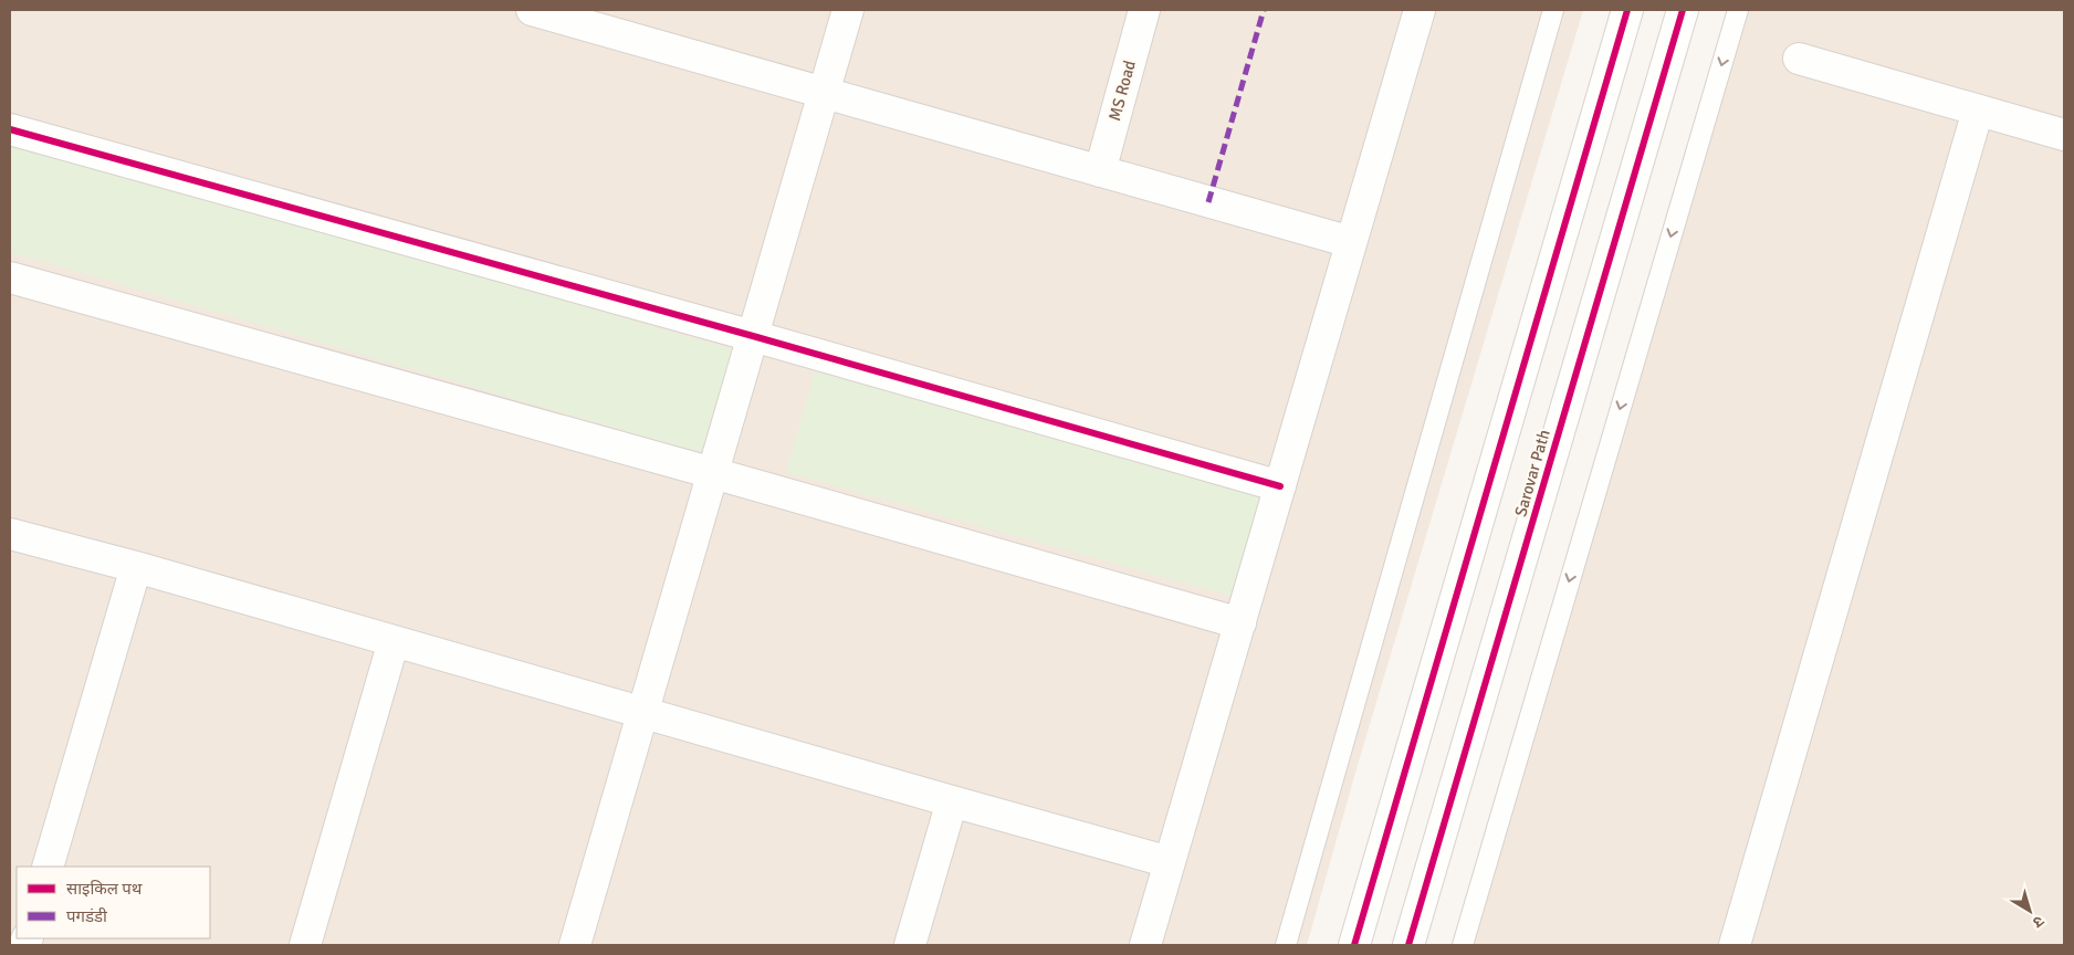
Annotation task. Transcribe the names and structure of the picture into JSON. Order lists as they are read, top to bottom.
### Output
{
  "streets": {
    "street": ["MS Road", "Sarovar Path"]
  },
  "legend": ["साइकिल पथ", "पगडंडी"],
  "north": "bottom right"
}
